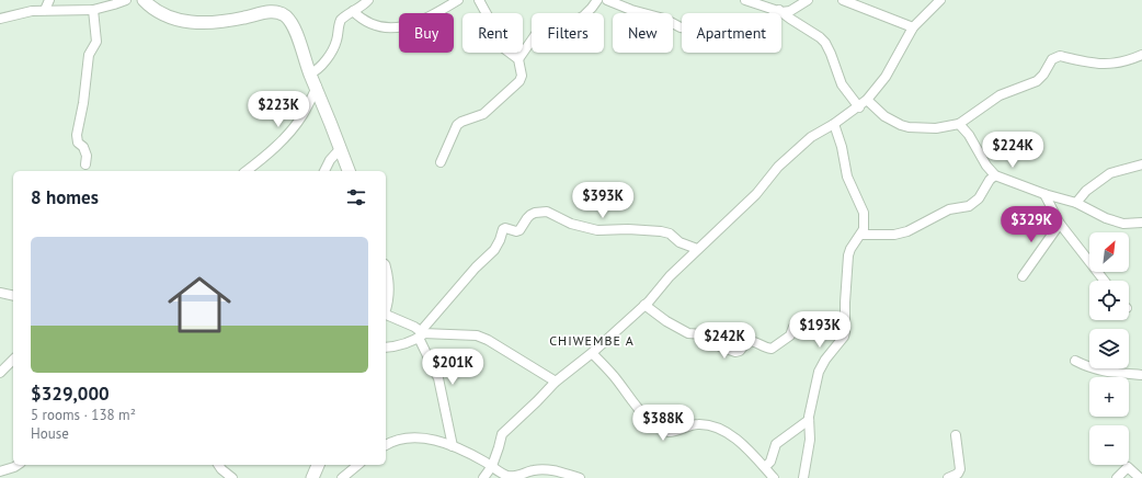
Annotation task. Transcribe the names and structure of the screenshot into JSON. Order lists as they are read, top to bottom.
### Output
{
  "districts": ["CHIWEMBE A"],
  "north": "top right",
  "page": {
    "chip": [
      "Buy",
      "Rent",
      "Filters",
      "New",
      "Apartment"
    ],
    "price": [
      "$223K",
      "$224K",
      "$393K",
      "$329K",
      "$193K",
      "$242K",
      "$201K",
      "$388K"
    ],
    "heading": "8 homes",
    "list": [
      {
        "name": "$329,000",
        "note": "5 rooms · 138 m² · House"
      }
    ],
    "map_buttons": ["+", "−"]
  }
}
